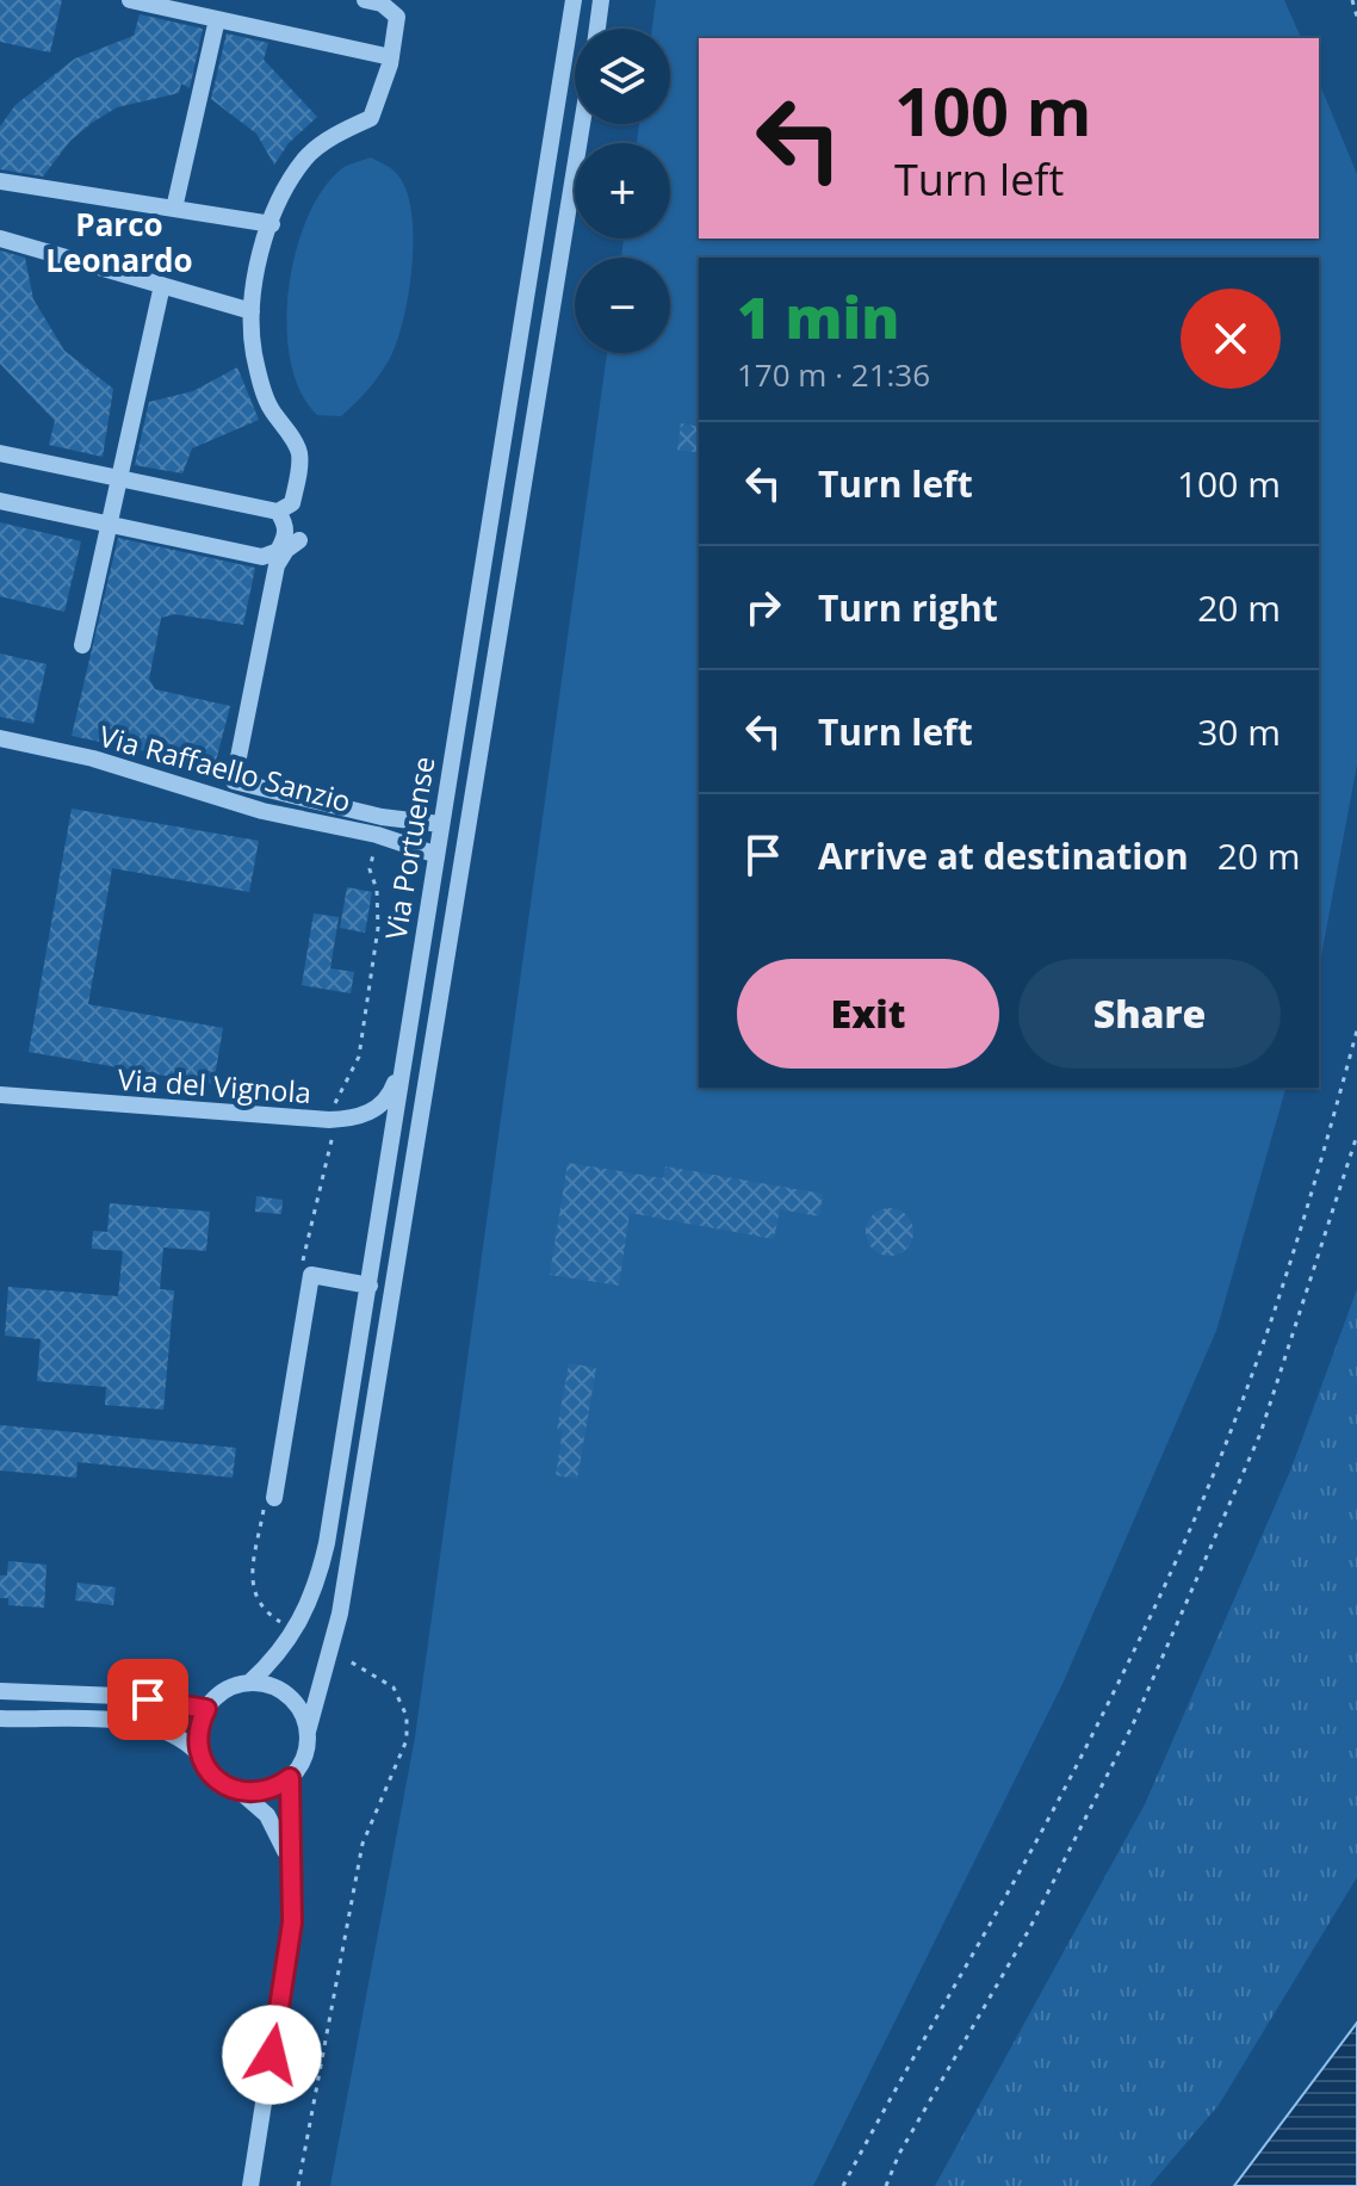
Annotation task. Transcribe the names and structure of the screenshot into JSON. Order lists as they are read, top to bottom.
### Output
{
  "streets": {
    "street": ["Via Raffaello Sanzio", "Via Portuense", "Via del Vignola"]
  },
  "crossings": [
    ["Via Raffaello Sanzio", "Via Portuense"],
    ["Via Portuense", "Via del Vignola"]
  ],
  "districts": ["Parco Leonardo"],
  "page": {
    "map_buttons": ["+", "−"],
    "turn": ["100 m", "Turn left"],
    "heading": ["1 min", "170 m · 21:36"],
    "list": [
      {
        "name": "Turn left",
        "value": "100 m"
      },
      {
        "name": "Turn right",
        "value": "20 m"
      },
      {
        "name": "Turn left",
        "value": "30 m"
      },
      {
        "name": "Arrive at destination",
        "value": "20 m"
      }
    ],
    "buttons": ["Exit", "Share"]
  }
}
